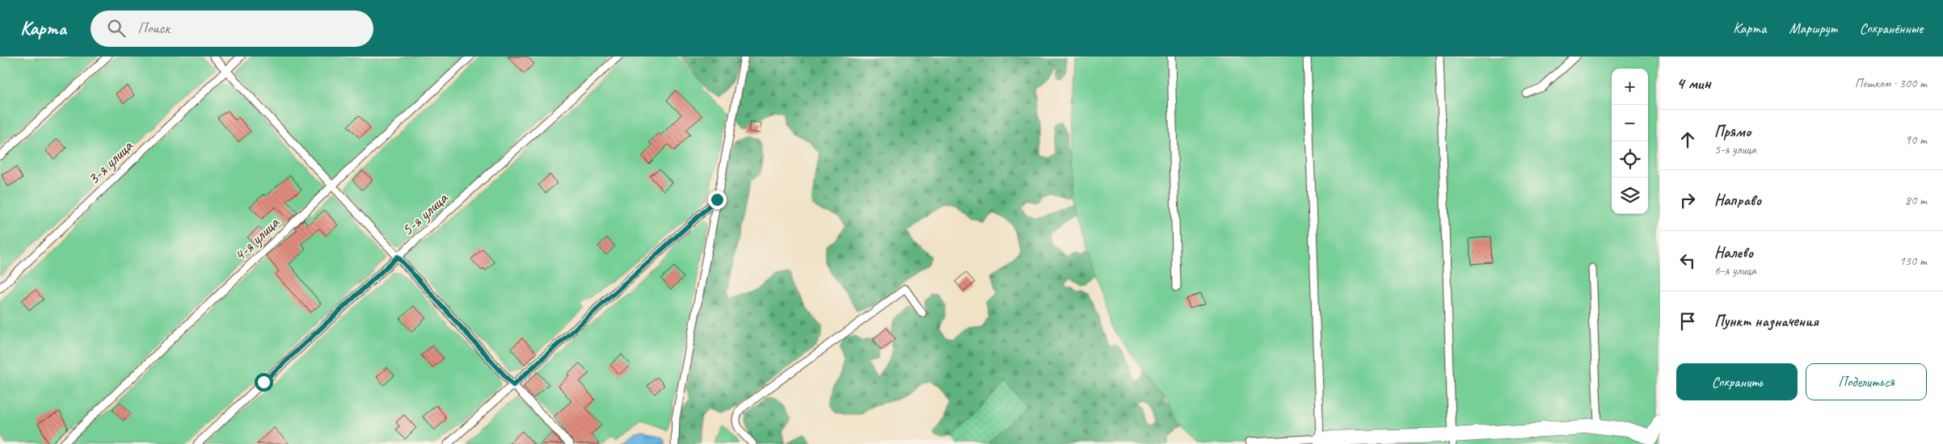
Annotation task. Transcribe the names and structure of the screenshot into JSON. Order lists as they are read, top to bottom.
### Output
{
  "streets": {
    "lane": ["3-я улица", "5-я улица", "4-я улица"]
  },
  "page": {
    "header": "Карта",
    "search": "Поиск",
    "nav": ["Карта", "Маршрут", "Сохранённые"],
    "heading": ["4 мин", "Пешком · 300 m"],
    "map_buttons": ["+", "−"],
    "list": [
      ["Прямо", "5-я улица", "90 m"],
      ["Направо", "80 m"],
      ["Налево", "6-я улица", "130 m"],
      "Пункт назначения"
    ],
    "buttons": ["Сохранить", "Поделиться"]
  }
}
